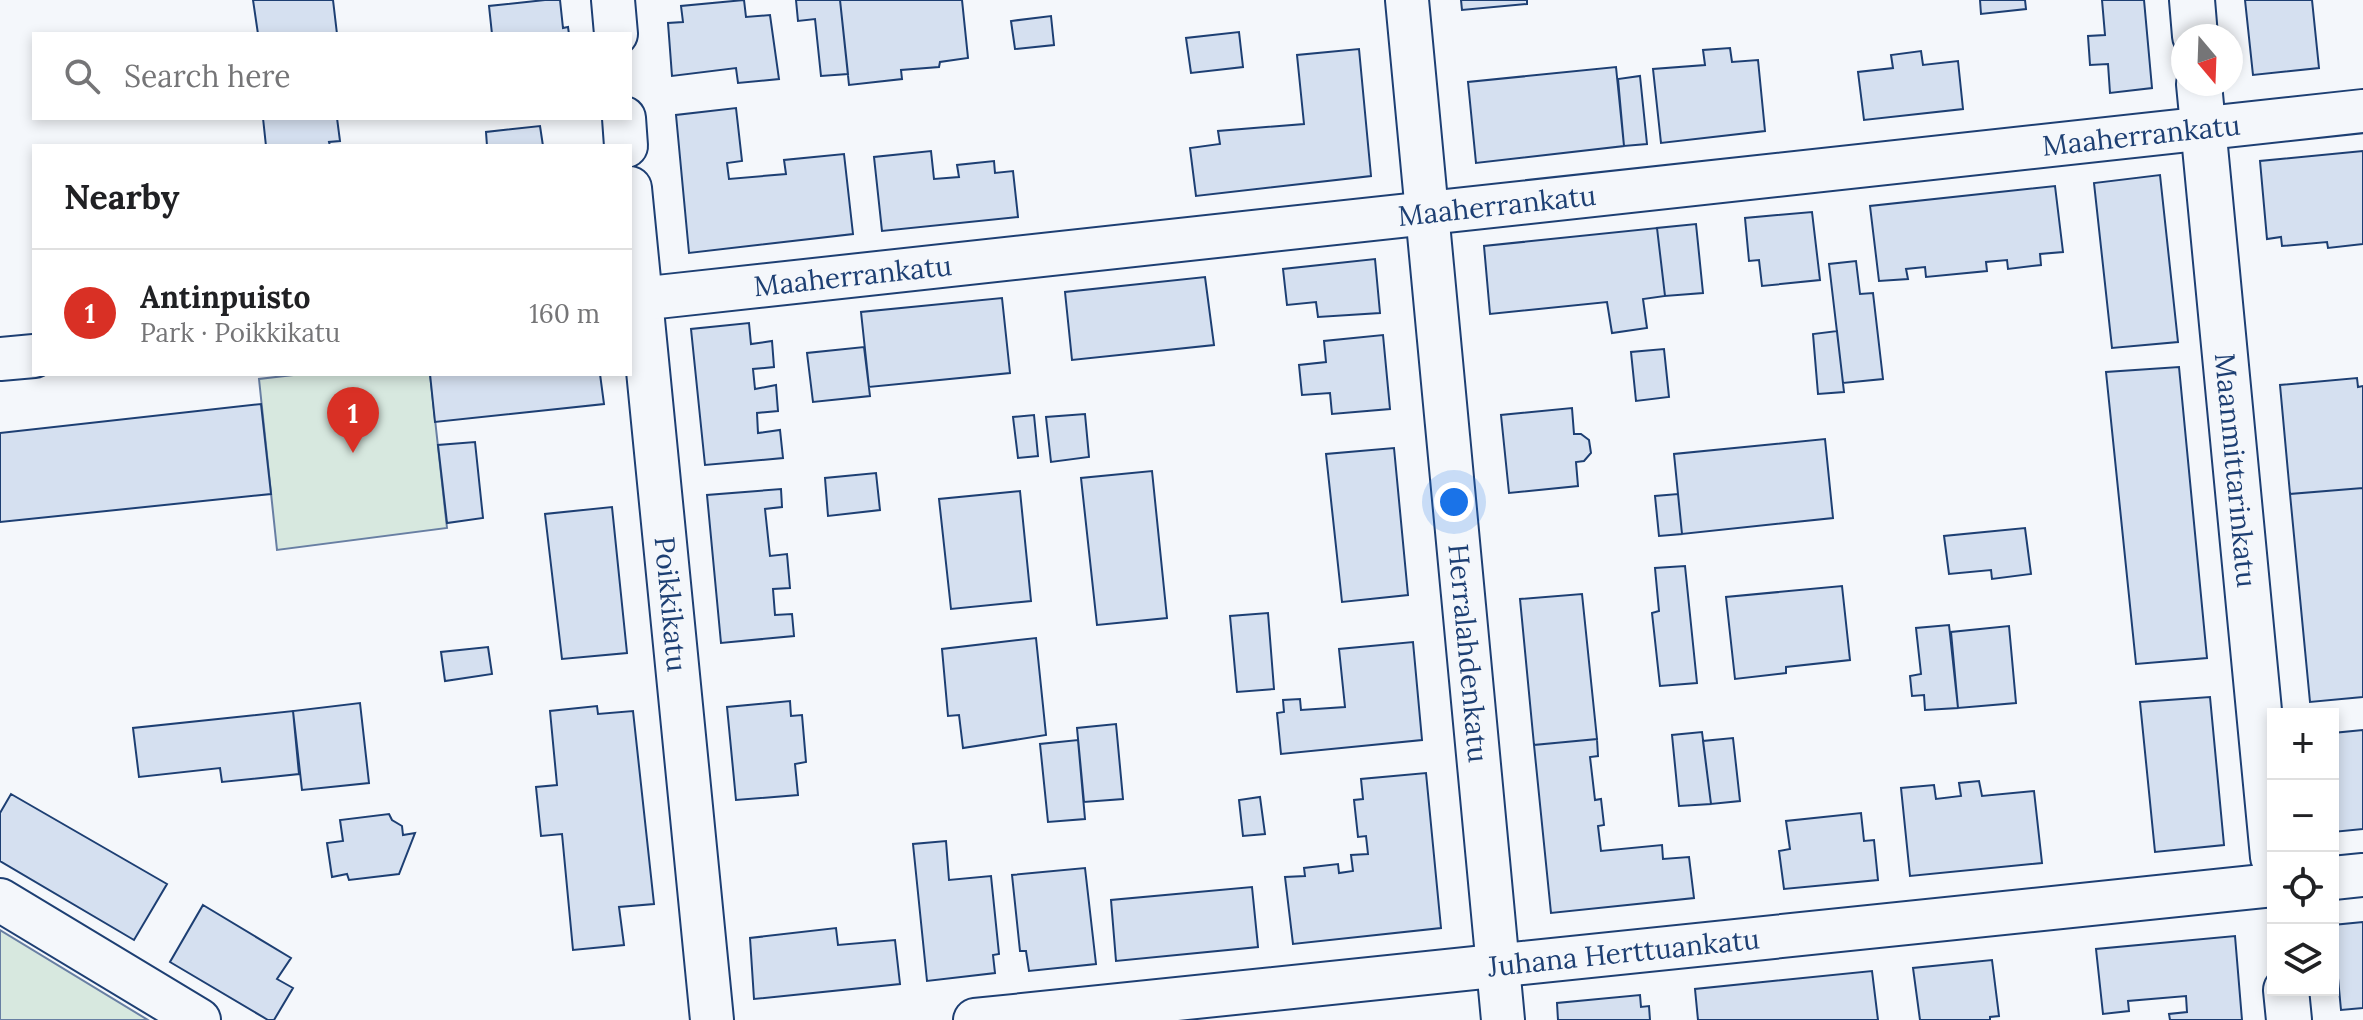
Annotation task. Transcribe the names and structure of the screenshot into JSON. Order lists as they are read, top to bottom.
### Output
{
  "streets": {
    "street": [
      "Maaherrankatu",
      "Maanmittarinkatu",
      "Poikkikatu",
      "Herralahdenkatu",
      "Juhana Herttuankatu"
    ]
  },
  "crossings": [
    ["Maaherrankatu", "Maanmittarinkatu"],
    ["Maaherrankatu", "Poikkikatu"],
    ["Maaherrankatu", "Herralahdenkatu"],
    ["Herralahdenkatu", "Juhana Herttuankatu"]
  ],
  "north": "bottom",
  "page": {
    "search": "Search here",
    "heading": "Nearby",
    "list": [
      {
        "mark": "1",
        "name": "Antinpuisto",
        "note": "Park · Poikkikatu",
        "value": "160 m"
      }
    ],
    "pins": "1",
    "map_buttons": ["+", "−"]
  }
}
